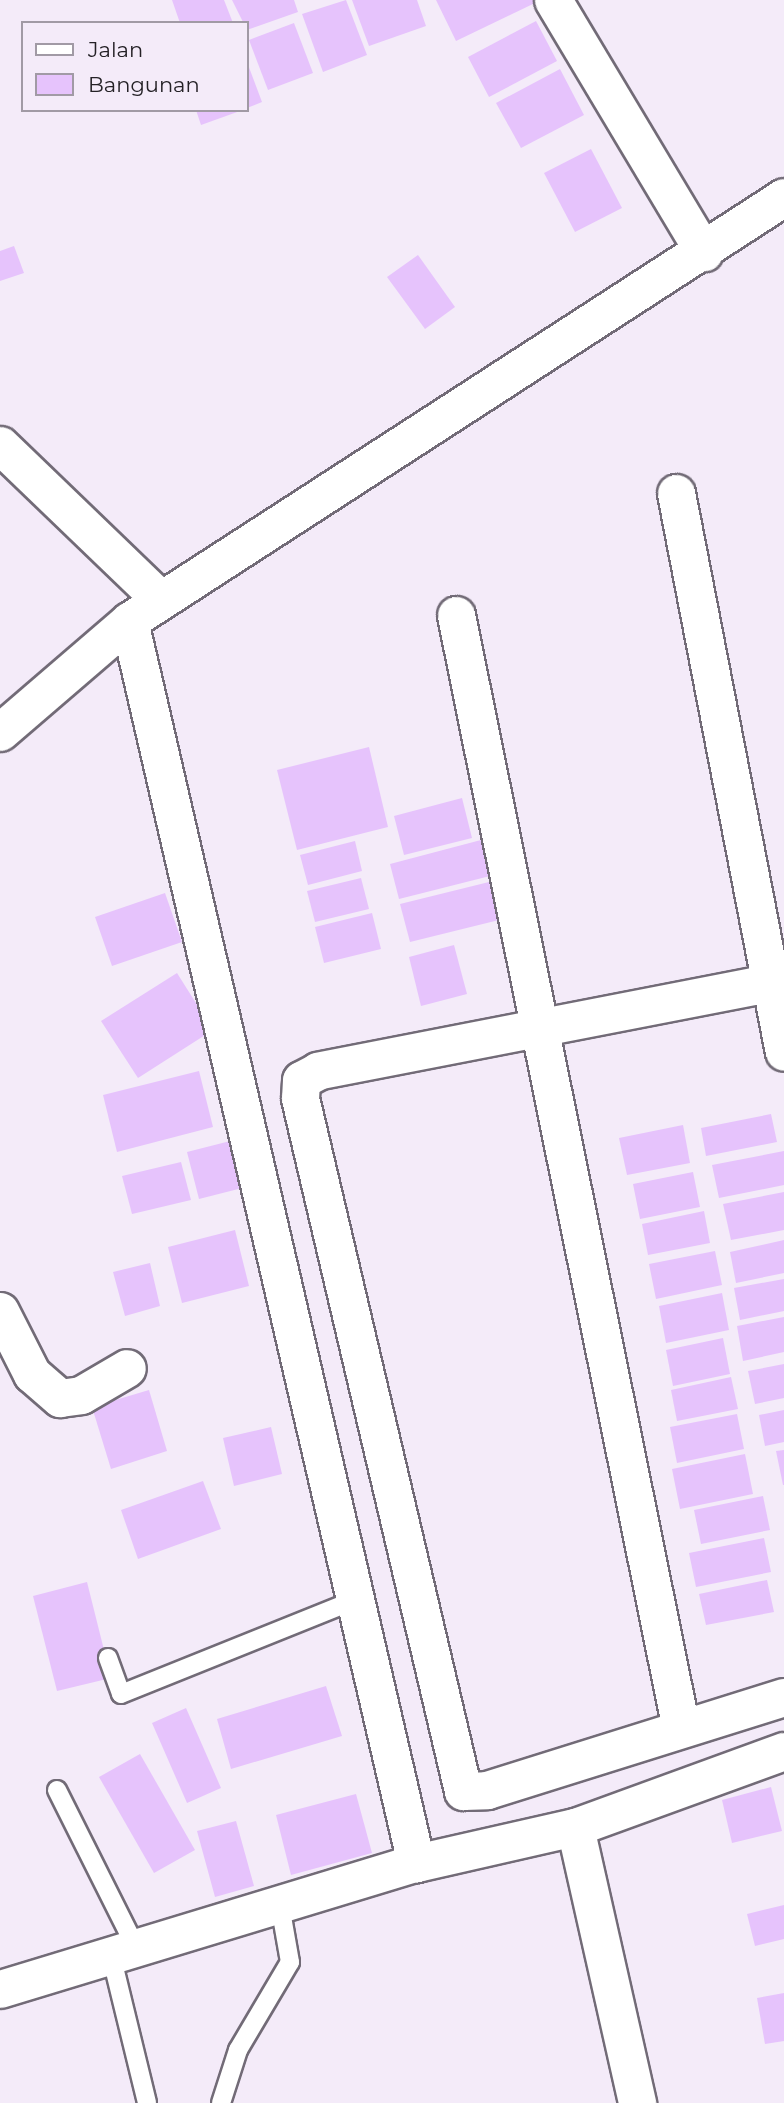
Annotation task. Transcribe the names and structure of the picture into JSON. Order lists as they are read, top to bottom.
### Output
{
  "legend": ["Jalan", "Bangunan"]
}
